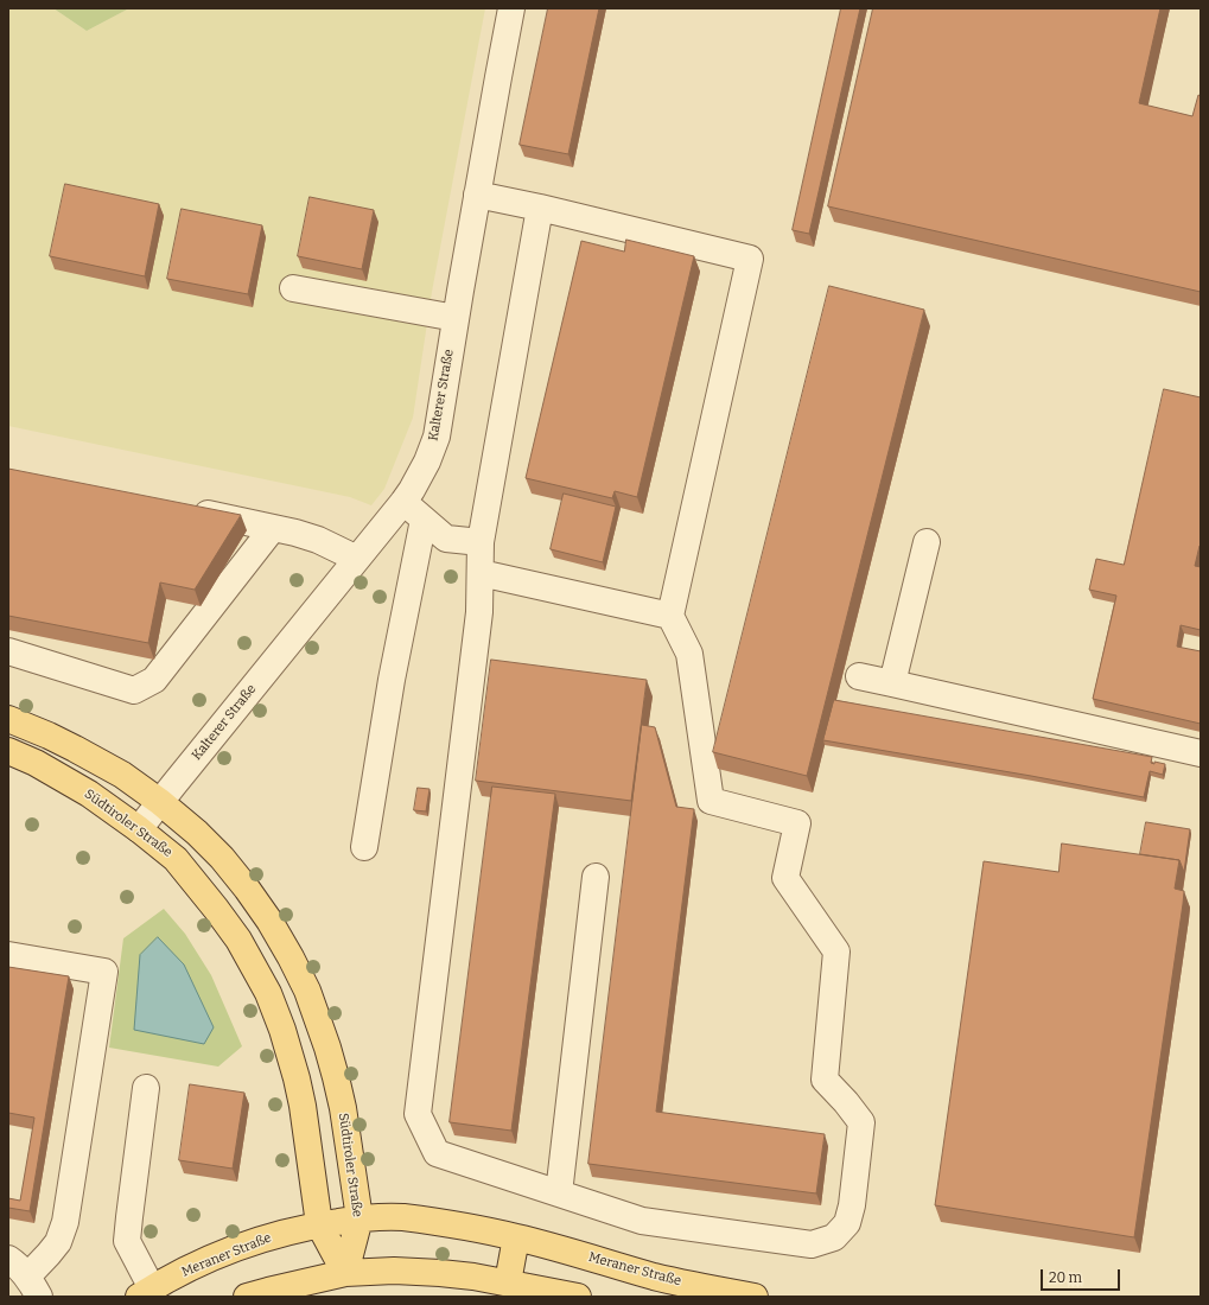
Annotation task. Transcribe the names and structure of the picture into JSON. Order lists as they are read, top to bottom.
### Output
{
  "streets": {
    "main road": ["Südtiroler Straße", "Meraner Straße"],
    "street": ["Kalterer Straße"]
  },
  "crossings": [
    ["Kalterer Straße", "Südtiroler Straße"],
    ["Südtiroler Straße", "Meraner Straße"]
  ],
  "scale_bar": "20 m"
}
